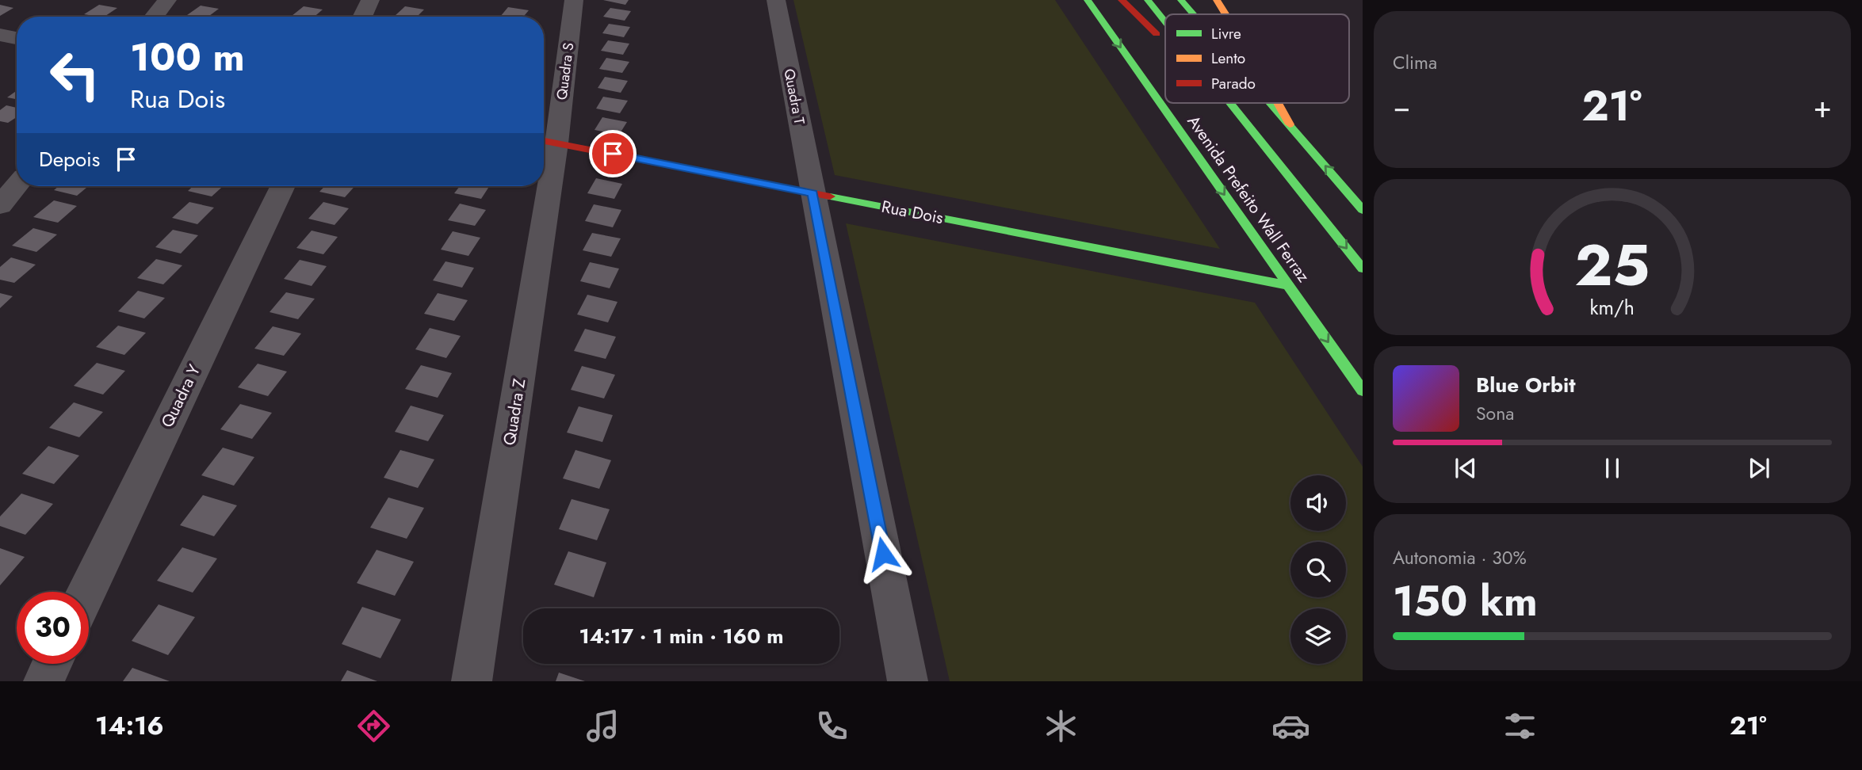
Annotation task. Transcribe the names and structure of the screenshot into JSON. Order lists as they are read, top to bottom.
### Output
{
  "streets": {
    "main road": ["Avenida Prefeito Wall Ferraz", "Rua Dois"],
    "street": [
      "Quadra S",
      "Quadra T",
      "Quadra Y",
      "Quadra Z"
    ]
  },
  "crossings": [
    ["Quadra S", "Rua Dois"],
    ["Quadra S", "Quadra Z"],
    ["Quadra T", "Rua Dois"],
    ["Avenida Prefeito Wall Ferraz", "Rua Dois"],
    ["Rua Dois", "Quadra Z"]
  ],
  "legend": ["Livre", "Lento", "Parado"],
  "page": {
    "tile": [
      "Clima",
      ["Autonomia · 30%", "150 km"]
    ],
    "turn": ["100 m", "Rua Dois"],
    "heat": ["−", "21°", "+"],
    "then": "Depois",
    "song": ["Blue Orbit", "Sona"],
    "limit": "30",
    "trip": "14:17 · 1 min · 160 m",
    "tabs": ["14:16", "21°"],
    "gauge": ["25", "km/h"]
  }
}
